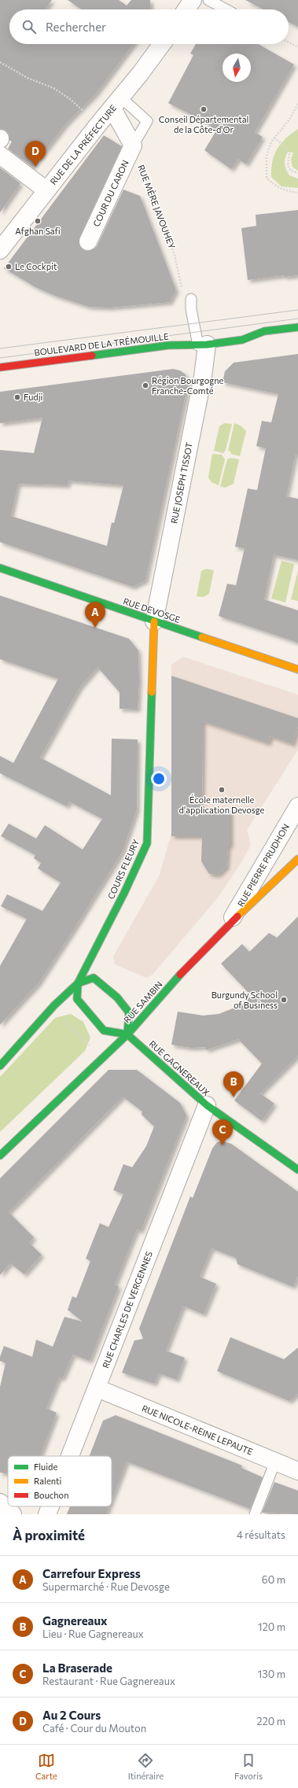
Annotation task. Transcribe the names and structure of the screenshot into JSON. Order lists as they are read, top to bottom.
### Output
{
  "streets": {
    "main road": [
      "BOULEVARD DE LA TRÉMOUILLE",
      "RUE DEVOSGE",
      "COURS FLEURY",
      "RUE SAMBIN",
      "RUE GAGNEREAUX"
    ],
    "street": [
      "RUE DE LA PRÉFECTURE",
      "COUR DU CARON",
      "RUE JOSEPH TISSOT",
      "RUE PIERRE PRUDHON",
      "RUE CHARLES DE VERGENNES",
      "RUE NICOLE-REINE LEPAUTE"
    ],
    "path": ["RUE MÈRE JAVOUHEY"]
  },
  "crossings": [
    ["COUR DU CARON", "RUE MÈRE JAVOUHEY"],
    ["BOULEVARD DE LA TRÉMOUILLE", "RUE JOSEPH TISSOT"],
    ["RUE JOSEPH TISSOT", "RUE DEVOSGE"],
    ["RUE JOSEPH TISSOT", "COURS FLEURY"],
    ["RUE DEVOSGE", "COURS FLEURY"],
    ["RUE PIERRE PRUDHON", "RUE SAMBIN"],
    ["RUE SAMBIN", "RUE GAGNEREAUX"],
    ["RUE GAGNEREAUX", "RUE CHARLES DE VERGENNES"],
    ["RUE CHARLES DE VERGENNES", "RUE NICOLE-REINE LEPAUTE"]
  ],
  "places": [
    "Conseil Départemental de la Côte-d'Or",
    "Afghan Safi",
    "Le Cockpit",
    "Région Bourgogne Franche-Comté",
    "Fudji",
    "École maternelle d'application Devosge",
    "Burgundy School of Business"
  ],
  "legend": ["Fluide", "Ralenti", "Bouchon"],
  "north": "bottom",
  "page": {
    "search": "Rechercher",
    "pins": [
      "D",
      "A",
      "B",
      "C"
    ],
    "heading": ["À proximité", "4 résultats"],
    "list": [
      {
        "mark": "A",
        "name": "Carrefour Express",
        "note": "Supermarché · Rue Devosge",
        "value": "60 m"
      },
      {
        "mark": "B",
        "name": "Gagnereaux",
        "note": "Lieu · Rue Gagnereaux",
        "value": "120 m"
      },
      {
        "mark": "C",
        "name": "La Braserade",
        "note": "Restaurant · Rue Gagnereaux",
        "value": "130 m"
      },
      {
        "mark": "D",
        "name": "Au 2 Cours",
        "note": "Café · Cour du Mouton",
        "value": "220 m"
      }
    ],
    "nav": ["Carte", "Itinéraire", "Favoris"]
  }
}
